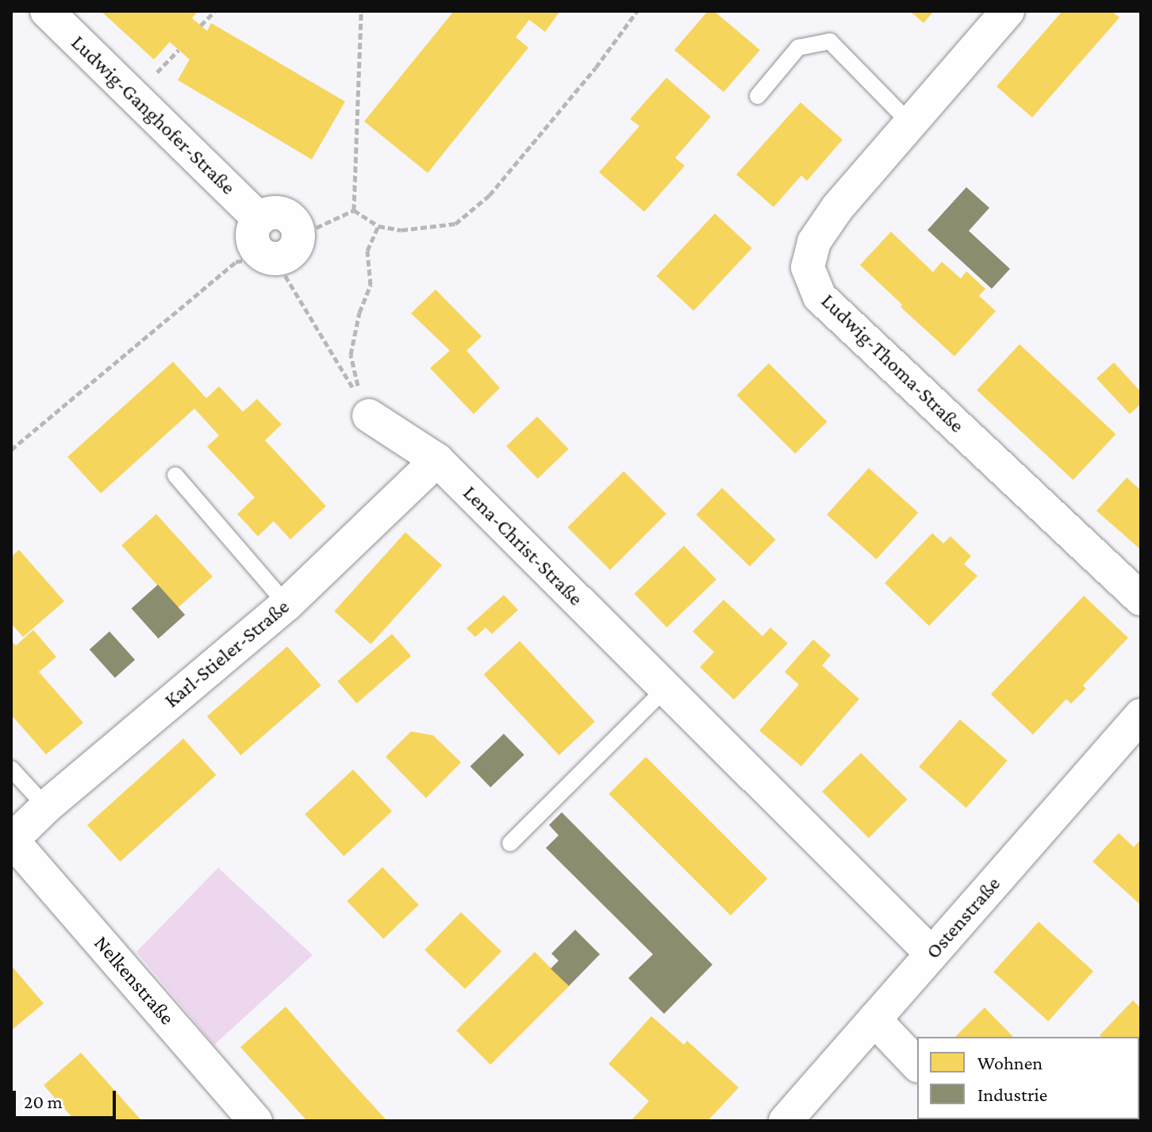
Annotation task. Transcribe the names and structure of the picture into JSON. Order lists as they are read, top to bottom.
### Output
{
  "streets": {
    "street": [
      "Ludwig-Ganghofer-Straße",
      "Ludwig-Thoma-Straße",
      "Lena-Christ-Straße",
      "Karl-Stieler-Straße",
      "Ostenstraße",
      "Nelkenstraße"
    ]
  },
  "crossings": [
    ["Lena-Christ-Straße", "Karl-Stieler-Straße"],
    ["Lena-Christ-Straße", "Ostenstraße"],
    ["Karl-Stieler-Straße", "Nelkenstraße"]
  ],
  "legend": ["Wohnen", "Industrie"],
  "scale_bar": "20 m"
}
